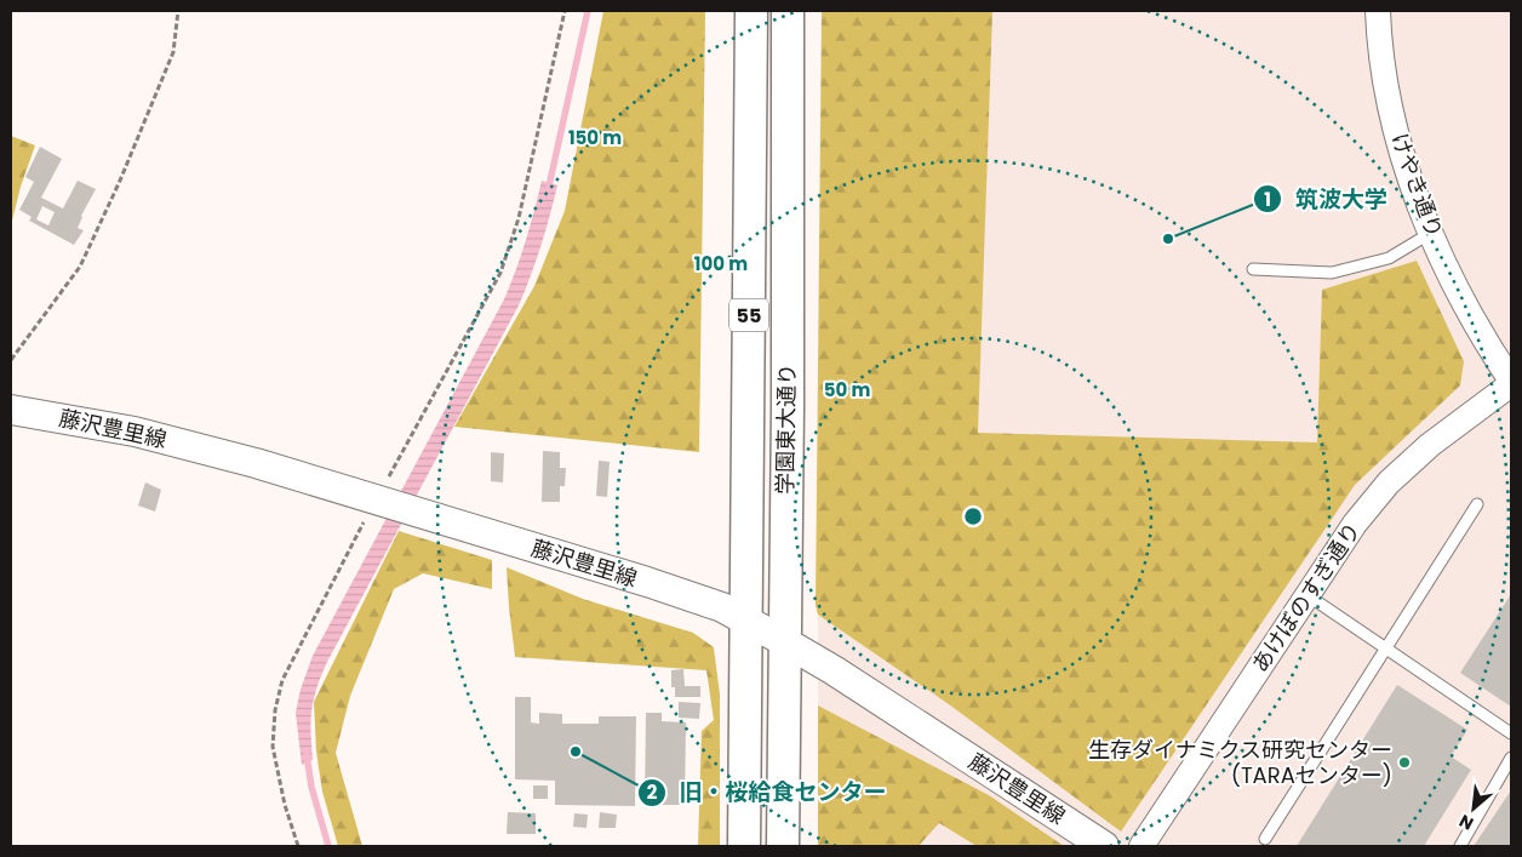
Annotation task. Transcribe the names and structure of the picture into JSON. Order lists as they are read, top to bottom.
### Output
{
  "streets": {
    "main road": ["55", "藤沢豊里線", "学園東大通り"],
    "street": ["けやき通り", "あけぼのすぎ通り"]
  },
  "crossings": [
    ["けやき通り", "あけぼのすぎ通り"],
    ["藤沢豊里線", "学園東大通り"]
  ],
  "places": ["筑波大学", "旧・桜給食センター", "生存ダイナミクス研究センター (TARAセンター)"],
  "north": "bottom left",
  "rings": ["150 m", "100 m", "50 m"]
}
